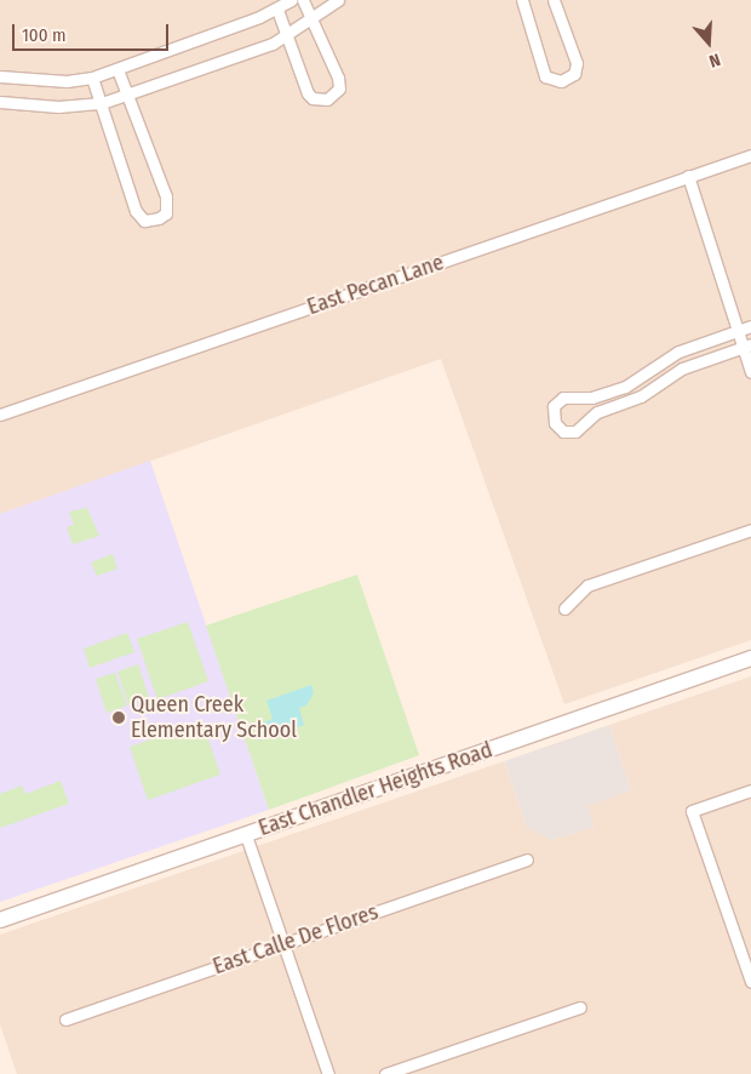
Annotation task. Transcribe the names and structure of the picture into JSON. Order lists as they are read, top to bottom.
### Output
{
  "streets": {
    "main road": ["East Chandler Heights Road"],
    "street": ["East Pecan Lane", "East Calle De Flores"]
  },
  "places": ["Queen Creek Elementary School"],
  "scale_bar": "100 m",
  "north": "bottom"
}
